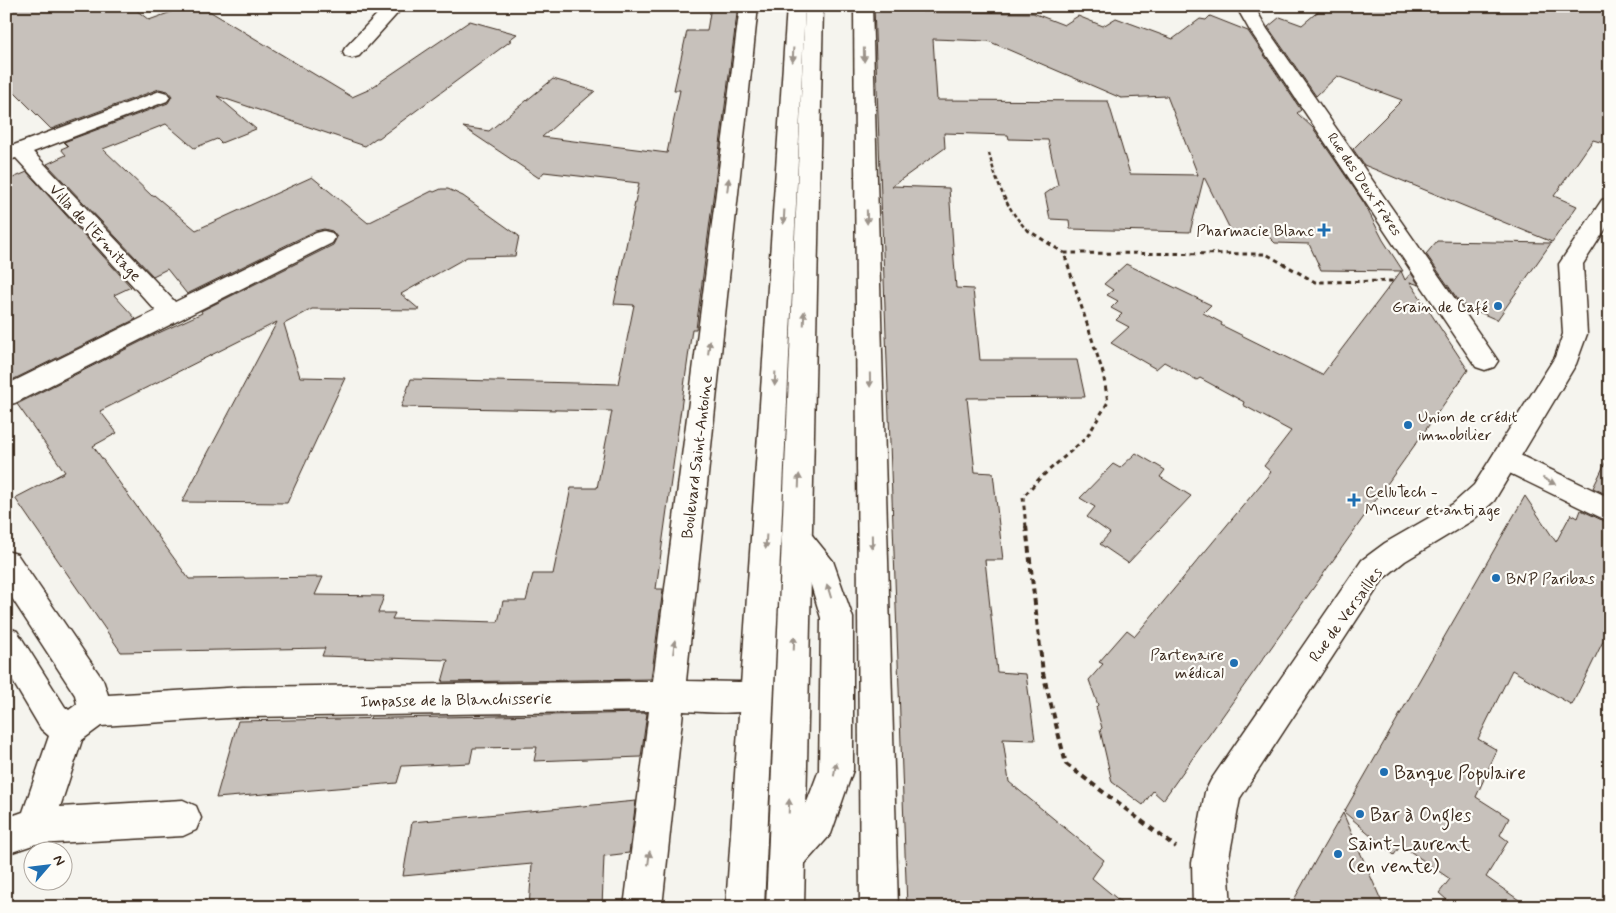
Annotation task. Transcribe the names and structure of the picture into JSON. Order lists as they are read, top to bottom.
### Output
{
  "streets": {
    "street": [
      "Rue des Deux Frères",
      "Villa de l'Ermitage",
      "Boulevard Saint-Antoine",
      "Rue de Versailles",
      "Impasse de la Blanchisserie"
    ]
  },
  "crossings": [
    ["Boulevard Saint-Antoine", "Impasse de la Blanchisserie"]
  ],
  "places": {
    "health": ["Pharmacie Blanc", "CelluTech - Minceur et anti age"],
    "other": [
      "Grain de Café",
      "Union de crédit immobilier",
      "BNP Paribas",
      "Partenaire médical",
      "Banque Populaire",
      "Bar à Ongles",
      "Saint-Laurent (en vente)"
    ]
  },
  "north": "top right"
}
